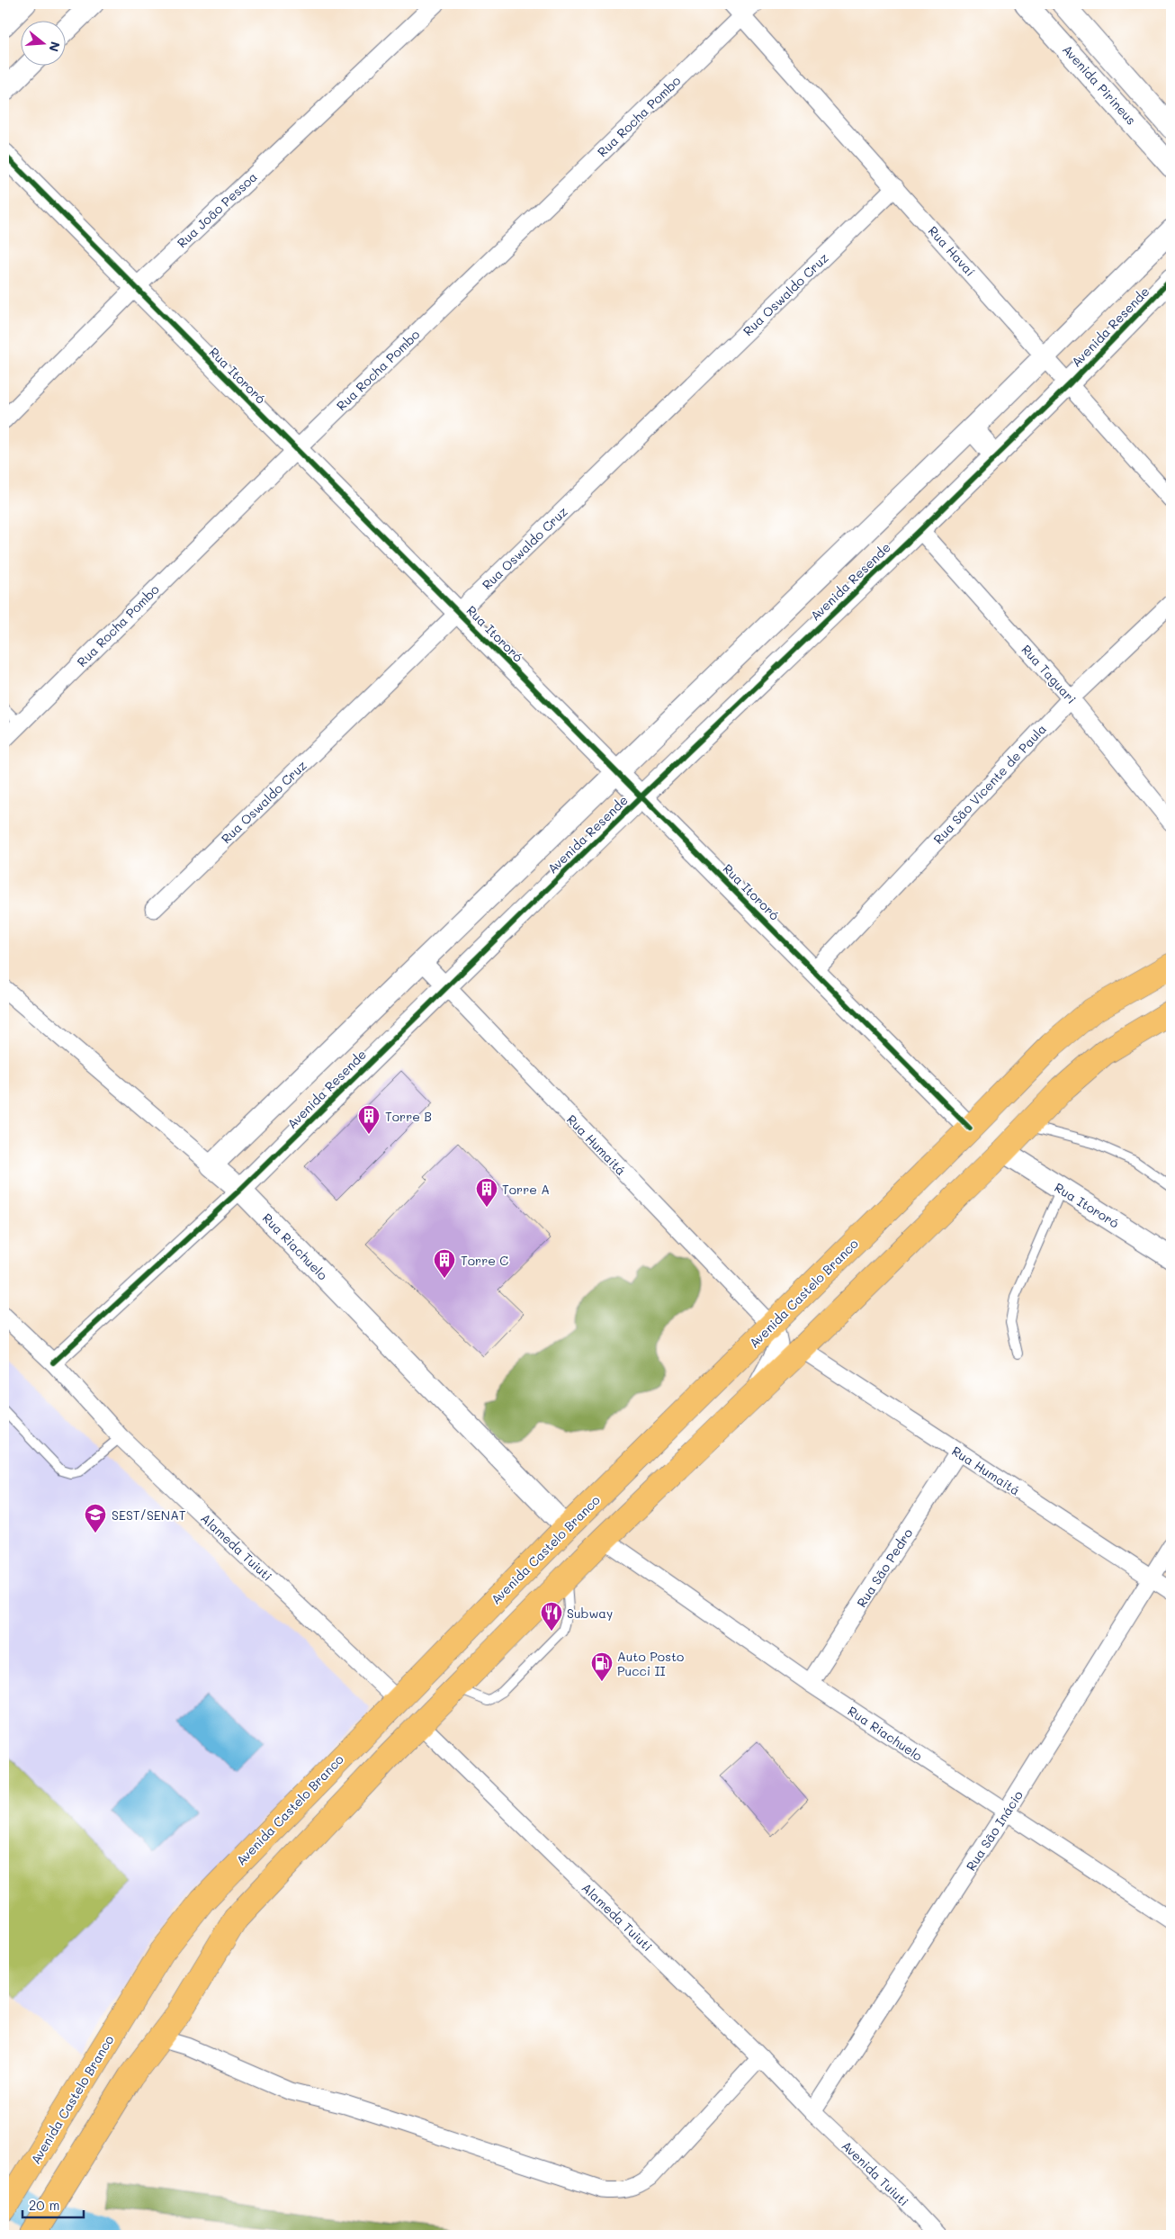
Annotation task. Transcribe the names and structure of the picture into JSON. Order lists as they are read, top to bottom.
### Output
{
  "streets": {
    "main road": ["Avenida Castelo Branco"],
    "street": [
      "Avenida Pirineus",
      "Rua Rocha Pombo",
      "Rua João Pessoa",
      "Rua Havaí",
      "Rua Oswaldo Cruz",
      "Avenida Resende",
      "Rua Itororó",
      "Rua Taguari",
      "Rua São Vicente de Paula",
      "Rua Humaitá",
      "Rua Riachuelo",
      "Alameda Tuiuti",
      "Rua São Pedro",
      "Rua São Inácio",
      "Avenida Tuiuti"
    ]
  },
  "crossings": [
    ["Rua Rocha Pombo", "Rua Havaí"],
    ["Rua Rocha Pombo", "Rua Itororó"],
    ["Rua João Pessoa", "Rua Itororó"],
    ["Rua Havaí", "Rua Oswaldo Cruz"],
    ["Rua Havaí", "Avenida Resende"],
    ["Rua Oswaldo Cruz", "Rua Itororó"],
    ["Avenida Resende", "Rua Itororó"],
    ["Avenida Resende", "Rua Taguari"],
    ["Avenida Resende", "Rua Humaitá"],
    ["Avenida Resende", "Rua Riachuelo"],
    ["Avenida Resende", "Alameda Tuiuti"],
    ["Rua Itororó", "Rua São Vicente de Paula"],
    ["Rua Itororó", "Avenida Castelo Branco"],
    ["Rua Taguari", "Rua São Vicente de Paula"],
    ["Rua Humaitá", "Avenida Castelo Branco"],
    ["Rua Humaitá", "Rua São Pedro"],
    ["Rua Humaitá", "Rua São Inácio"],
    ["Rua Riachuelo", "Avenida Castelo Branco"],
    ["Rua Riachuelo", "Rua São Pedro"],
    ["Rua Riachuelo", "Rua São Inácio"],
    ["Avenida Castelo Branco", "Alameda Tuiuti"],
    ["Alameda Tuiuti", "Rua São Inácio"],
    ["Alameda Tuiuti", "Avenida Tuiuti"],
    ["Rua São Inácio", "Avenida Tuiuti"]
  ],
  "places": {
    "building": ["Torre B", "Torre A", "Torre C"],
    "school or university": ["SEST/SENAT"],
    "restaurant": ["Subway"],
    "fuel station": ["Auto Posto Pucci II"]
  },
  "scale_bar": "20 m",
  "north": "right"
}
